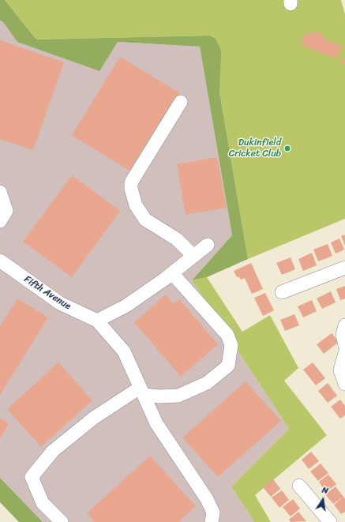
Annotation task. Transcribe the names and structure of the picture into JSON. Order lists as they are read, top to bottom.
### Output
{
  "streets": {
    "street": ["Fifth Avenue"]
  },
  "places": ["Dukinfield Cricket Club"],
  "north": "top"
}
